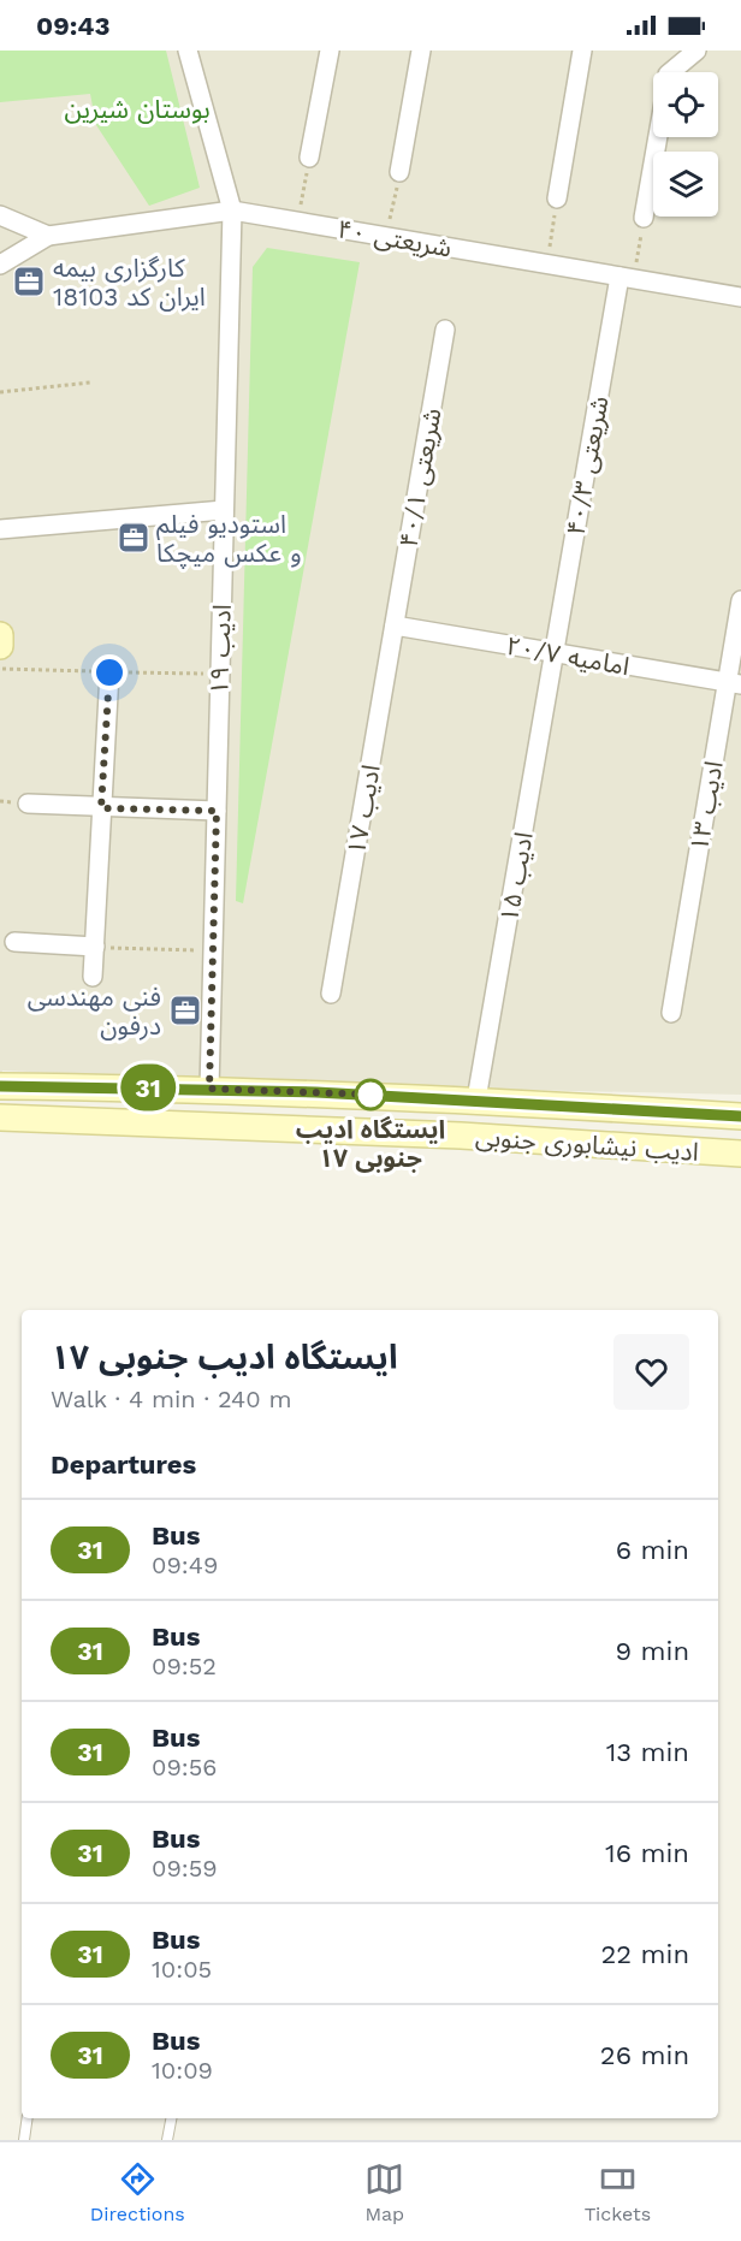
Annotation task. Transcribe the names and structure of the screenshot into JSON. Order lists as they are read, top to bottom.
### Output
{
  "streets": {
    "main road": ["ادیب نیشابوری جنوبی"],
    "street": [
      "شریعتی ۴۰",
      "شریعتی ۴۰/۳",
      "شریعتی ۴۰/۱",
      "ادیب ۱۹",
      "امامیه ۲۰/۷",
      "ادیب ۱۳",
      "ادیب ۱۷",
      "ادیب ۱۵"
    ]
  },
  "crossings": [
    ["شریعتی ۴۰", "شریعتی ۴۰/۳"],
    ["شریعتی ۴۰", "ادیب ۱۹"],
    ["شریعتی ۴۰/۳", "امامیه ۲۰/۷"],
    ["شریعتی ۴۰/۳", "ادیب ۱۵"],
    ["شریعتی ۴۰/۱", "امامیه ۲۰/۷"],
    ["شریعتی ۴۰/۱", "ادیب ۱۷"],
    ["ادیب ۱۹", "ادیب نیشابوری جنوبی"],
    ["امامیه ۲۰/۷", "ادیب ۱۳"],
    ["امامیه ۲۰/۷", "ادیب ۱۷"],
    ["امامیه ۲۰/۷", "ادیب ۱۵"],
    ["ادیب ۱۵", "ادیب نیشابوری جنوبی"]
  ],
  "parks": ["بوستان شیرین"],
  "places": {
    "office": ["کارگزاری بیمه ایران کد 18103", "استودیو فیلم و عکس میچکا", "فنی مهندسی درفون"],
    "other": ["ایستگاه ادیب جنوبی ۱۷"]
  },
  "lines": ["bus line 31"],
  "page": {
    "status": "09:43",
    "on_map": "31",
    "heading": [
      ["ایستگاه ادیب جنوبی ۱۷", "Walk · 4 min · 240 m"],
      "Departures"
    ],
    "list": [
      {
        "mark": "31",
        "name": "Bus",
        "note": "09:49",
        "value": "6 min"
      },
      {
        "mark": "31",
        "name": "Bus",
        "note": "09:52",
        "value": "9 min"
      },
      {
        "mark": "31",
        "name": "Bus",
        "note": "09:56",
        "value": "13 min"
      },
      {
        "mark": "31",
        "name": "Bus",
        "note": "09:59",
        "value": "16 min"
      },
      {
        "mark": "31",
        "name": "Bus",
        "note": "10:05",
        "value": "22 min"
      },
      {
        "mark": "31",
        "name": "Bus",
        "note": "10:09",
        "value": "26 min"
      }
    ],
    "tabs": ["Directions", "Map", "Tickets"]
  }
}
